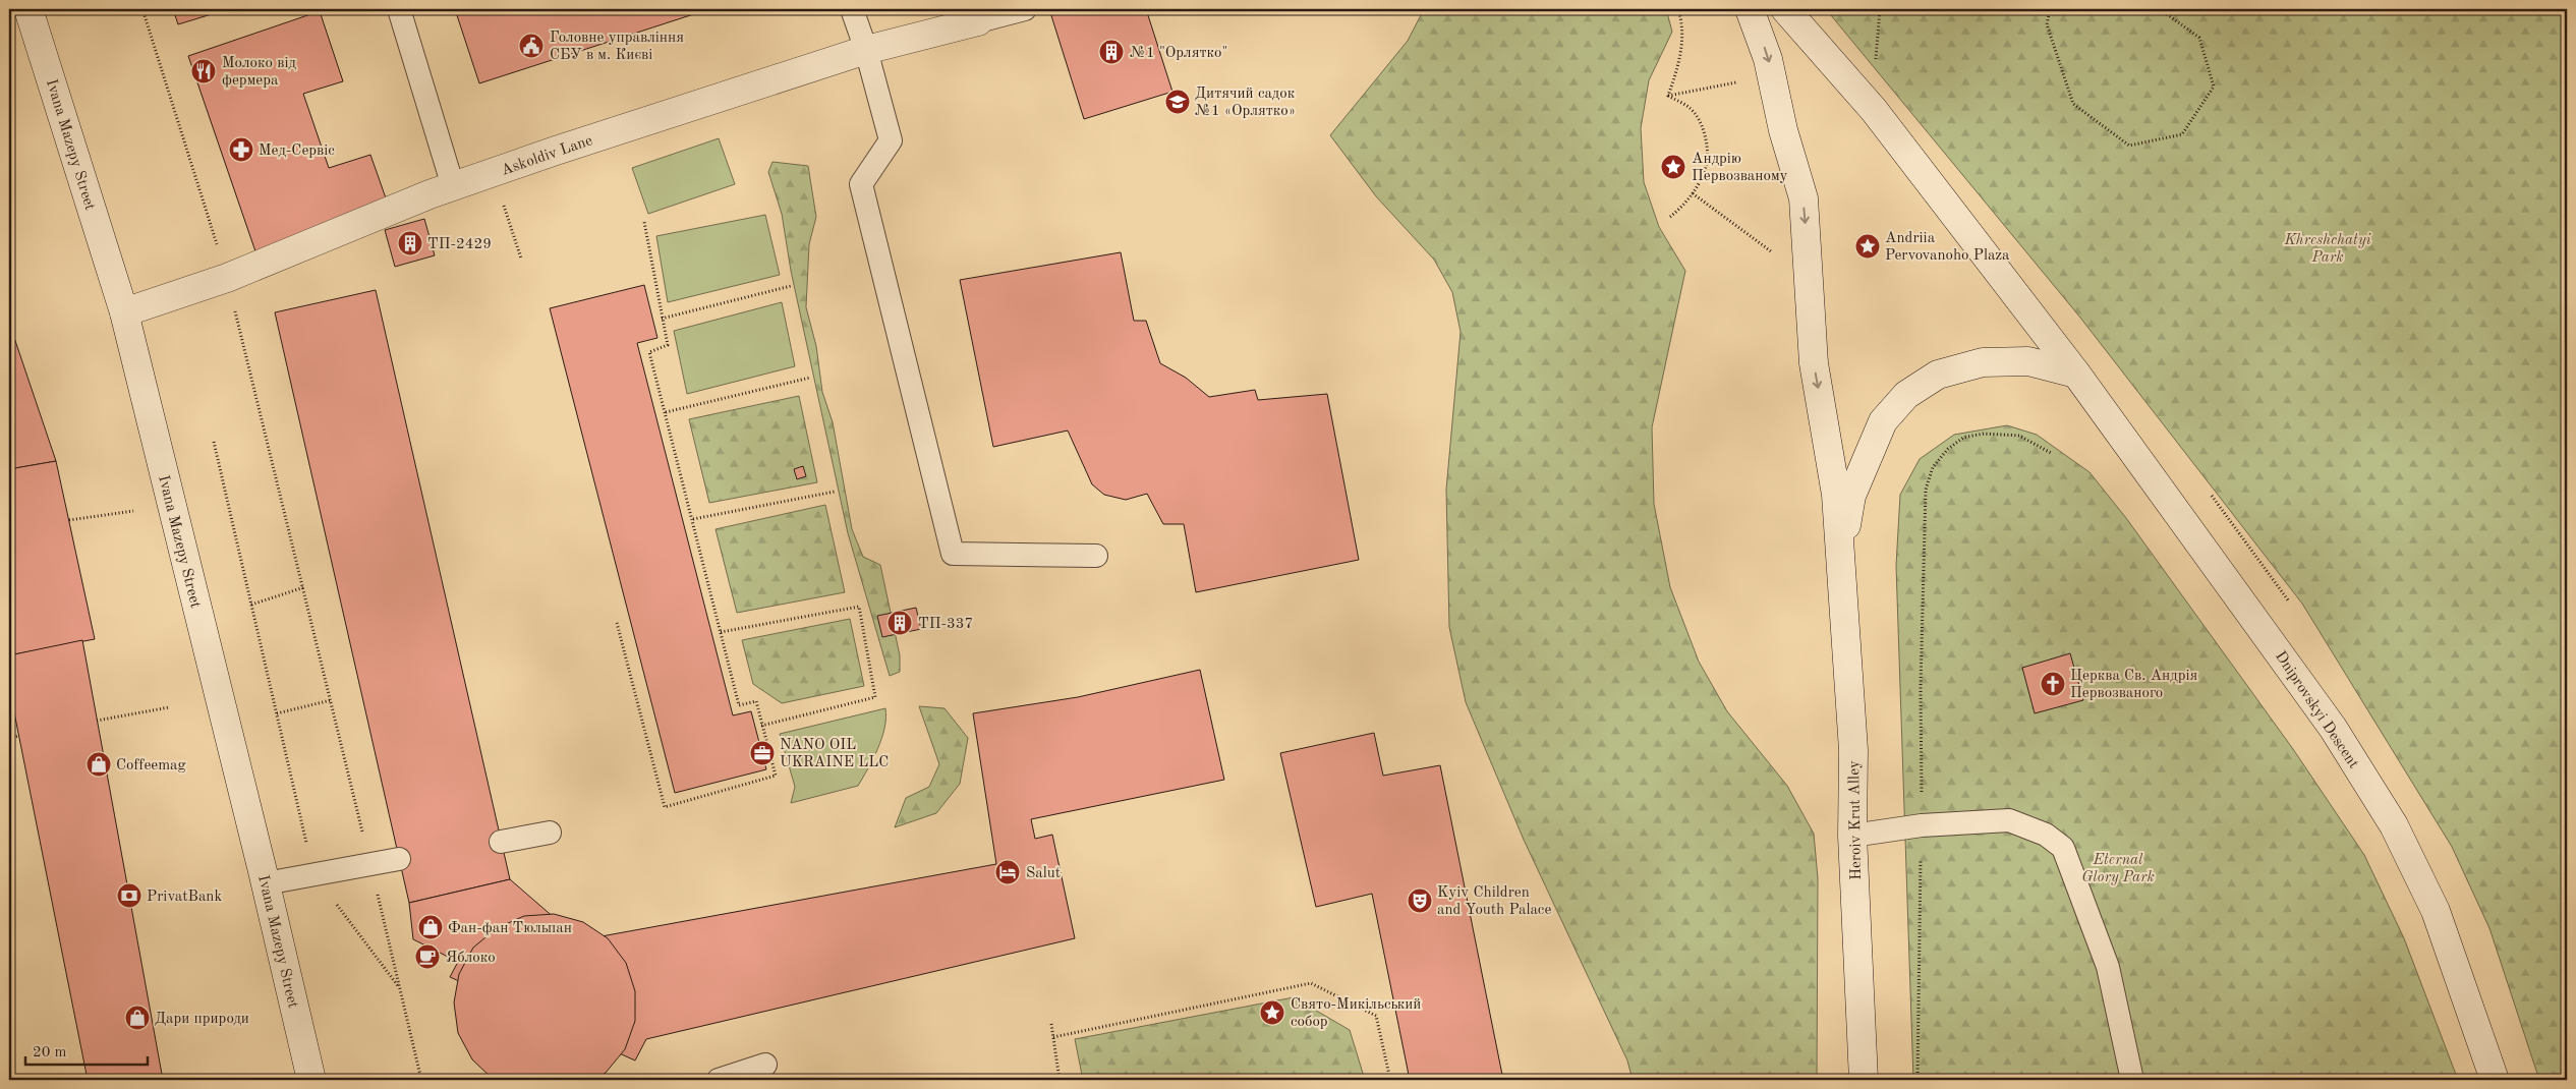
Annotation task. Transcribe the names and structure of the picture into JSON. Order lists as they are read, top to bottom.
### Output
{
  "streets": {
    "main road": [
      "Ivana Mazepy Street",
      "Askoldiv Lane",
      "Dniprovskyi Descent",
      "Heroiv Krut Alley"
    ]
  },
  "crossings": [
    ["Ivana Mazepy Street", "Askoldiv Lane"]
  ],
  "parks": ["Khreshchatyi Park", "Eternal Glory Park"],
  "places": {
    "public building": ["Головне управління СБУ в м. Києві"],
    "building": ["№1 \"Орлятко\"", "ТП-2429", "ТП-337"],
    "restaurant": ["Молоко від фермера"],
    "school or university": ["Дитячий садок №1 «Орлятко»"],
    "pharmacy": ["Мед-Сервіс"],
    "place": ["Андрію Первозваному", "Andriia Pervovanoho Plaza", "Свято-Микільський собор"],
    "church": ["Церква Св. Андрія Первозваного"],
    "office": ["NANO OIL UKRAINE LLC"],
    "shop": ["Coffeemag", "Фан-фан Тюльпан", "Дари природи"],
    "hotel": ["Salut"],
    "bank": ["PrivatBank"],
    "theatre": ["Kyiv Children and Youth Palace"],
    "cafe": ["Яблоко"]
  },
  "scale_bar": "20 m"
}
